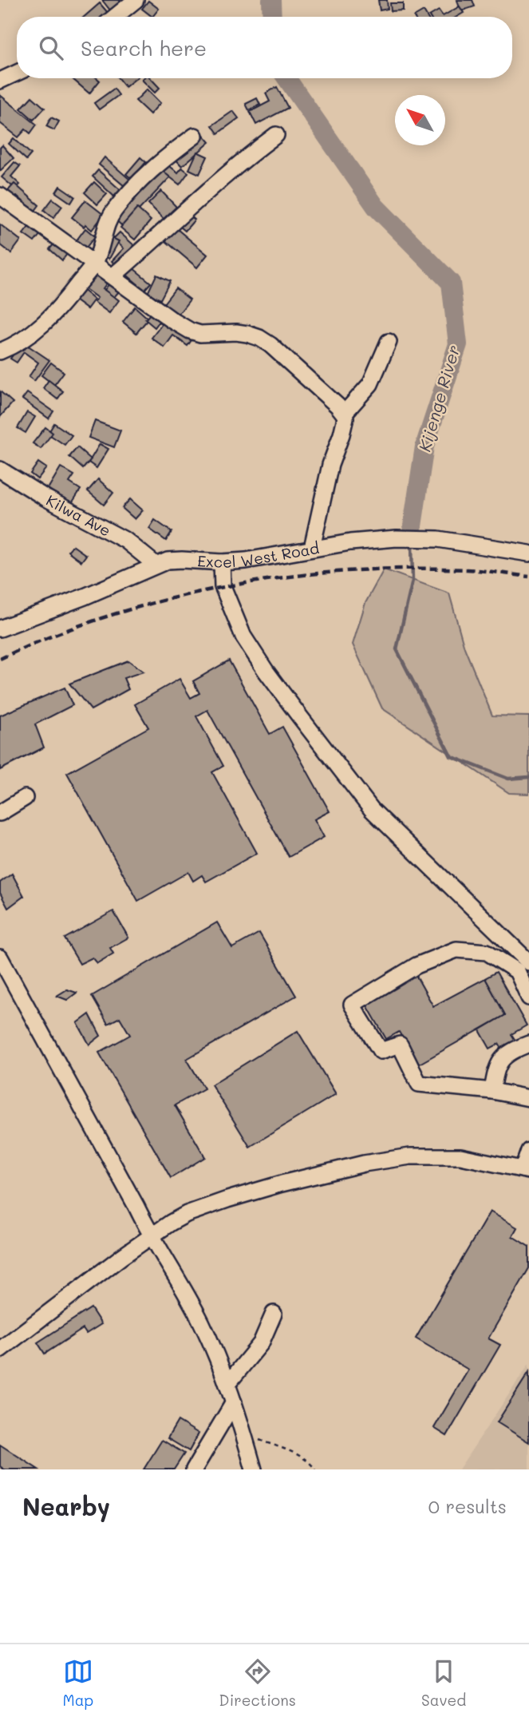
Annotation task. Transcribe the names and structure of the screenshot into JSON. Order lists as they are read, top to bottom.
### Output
{
  "streets": {
    "street": ["Kilwa Ave", "Excel West Road"]
  },
  "crossings": [
    ["Kilwa Ave", "Excel West Road"]
  ],
  "water": ["Kijenge River"],
  "north": "top left",
  "page": {
    "search": "Search here",
    "heading": ["Nearby", "0 results"],
    "nav": ["Map", "Directions", "Saved"]
  }
}
